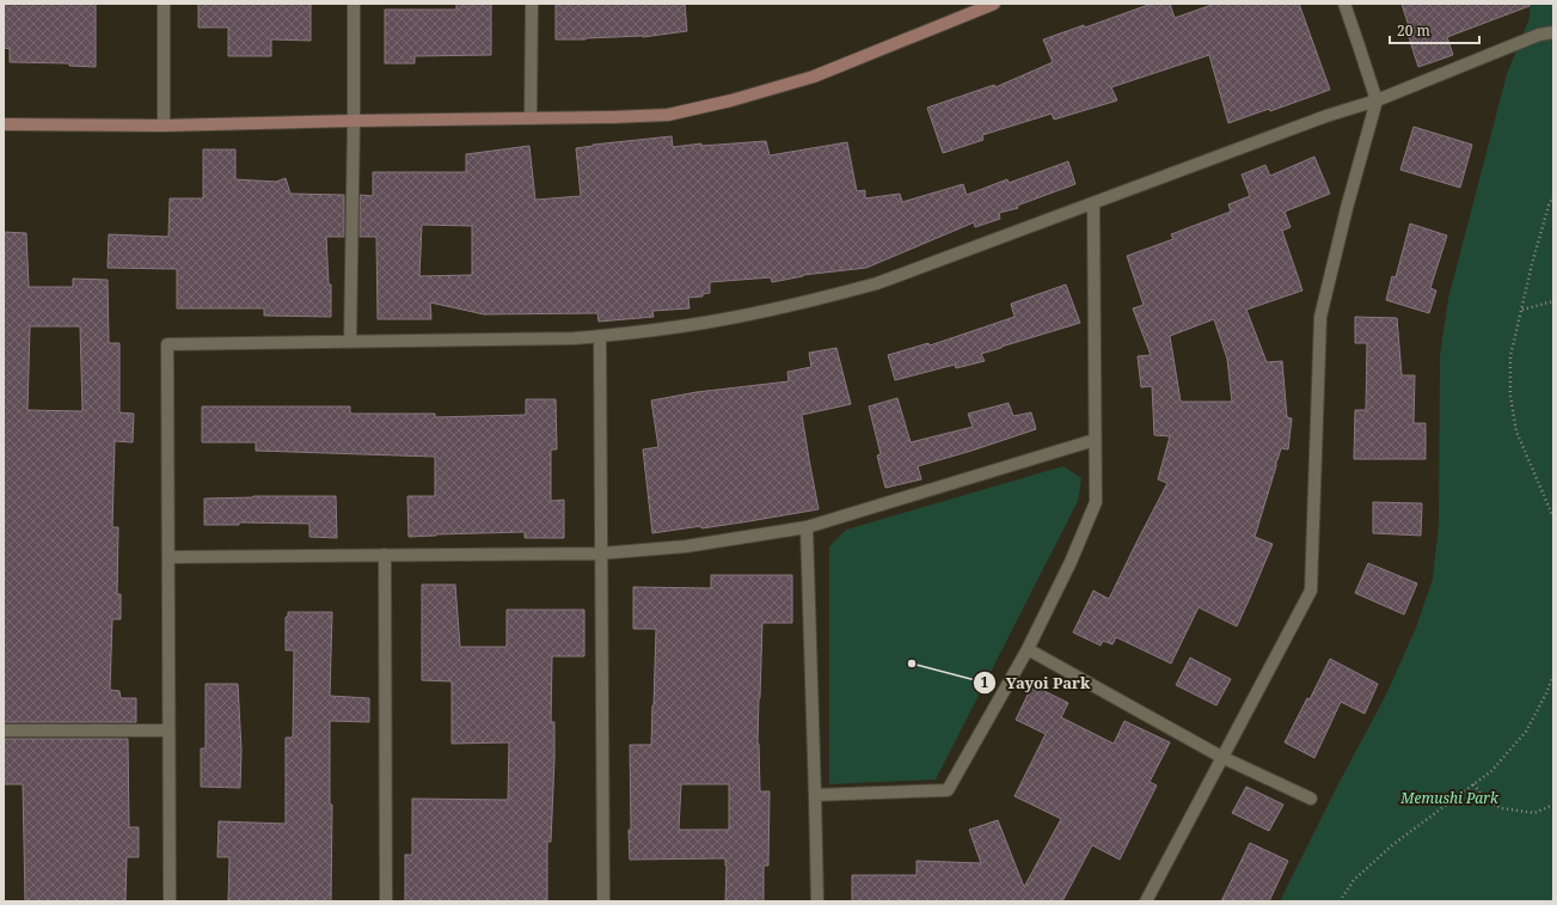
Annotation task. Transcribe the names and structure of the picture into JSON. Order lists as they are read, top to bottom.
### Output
{
  "parks": ["Memushi Park"],
  "places": ["Yayoi Park"],
  "scale_bar": "20 m"
}
